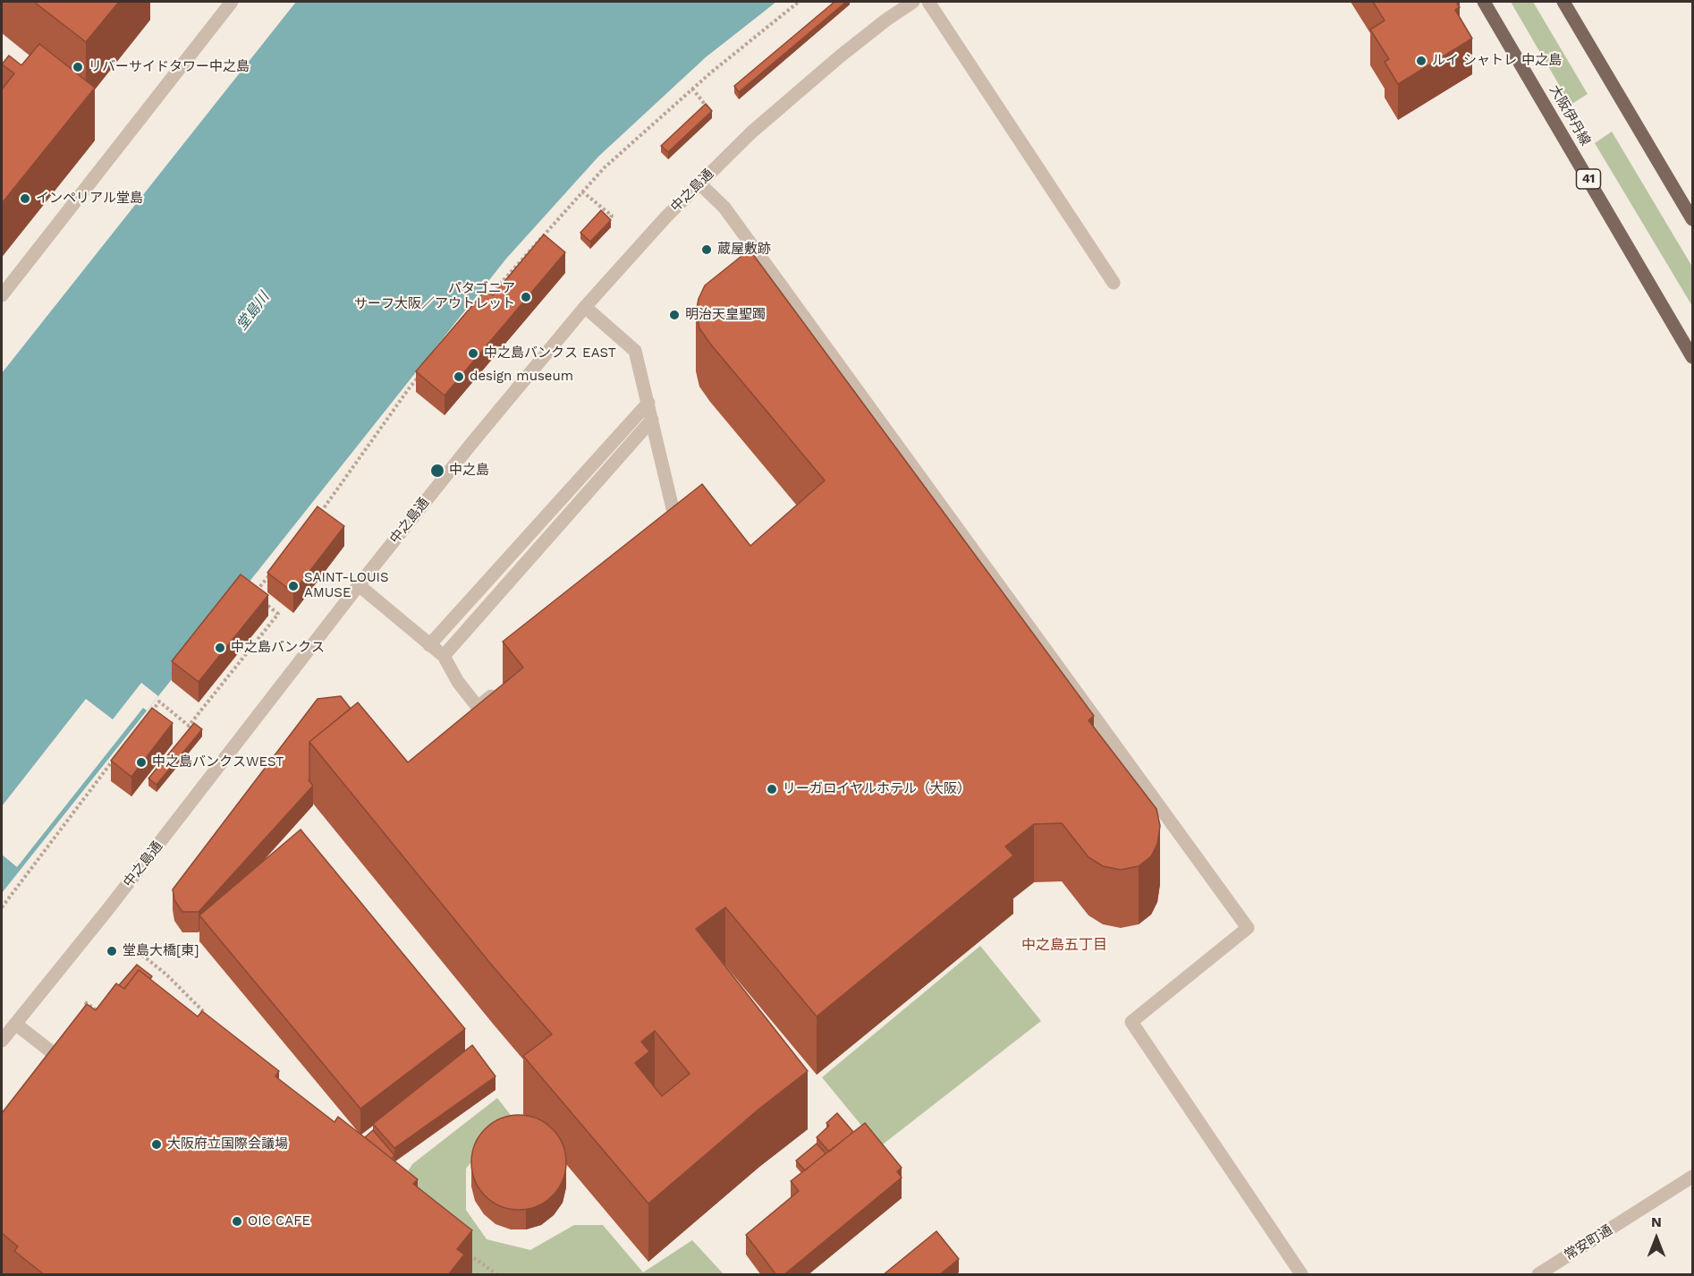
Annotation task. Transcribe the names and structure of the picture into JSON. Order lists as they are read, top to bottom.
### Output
{
  "streets": {
    "main road": ["大阪伊丹線", "41"],
    "street": ["中之島通", "常安町通"]
  },
  "districts": ["中之島五丁目"],
  "water": ["堂島川"],
  "places": [
    "ルイ シャトレ 中之島",
    "リバーサイドタワー中之島",
    "インペリアル堂島",
    "蔵屋敷跡",
    "パタゴニア サーフ大阪／アウトレット",
    "明治天皇聖躅",
    "中之島バンクス EAST",
    "design museum",
    "中之島",
    "SAINT-LOUIS AMUSE",
    "中之島バンクス",
    "中之島バンクスWEST",
    "リーガロイヤルホテル（大阪）",
    "堂島大橋[東]",
    "大阪府立国際会議場",
    "OIC CAFE"
  ],
  "north": "top"
}
